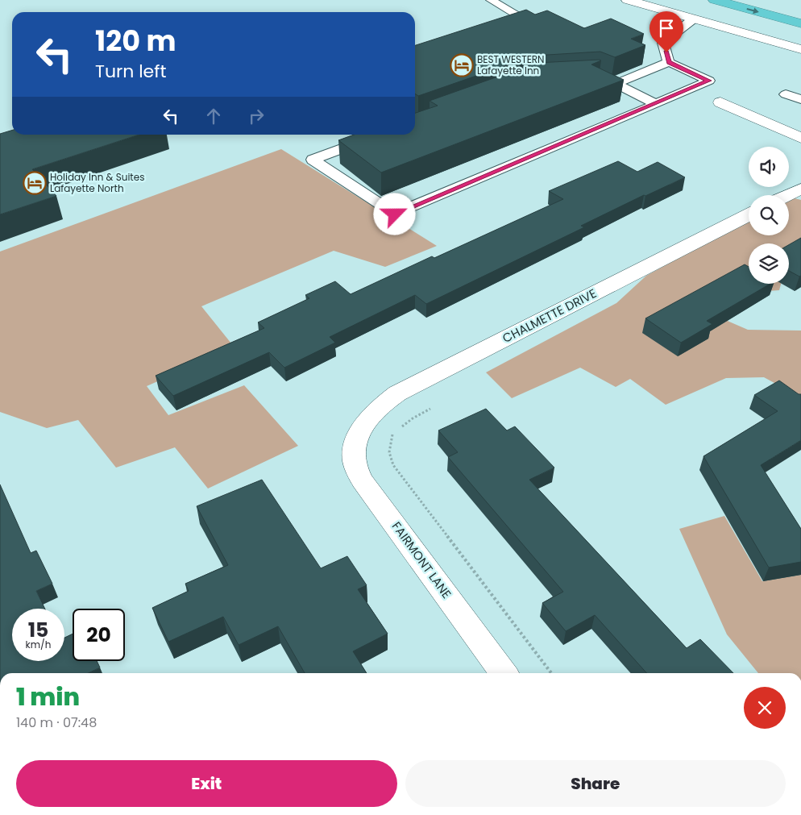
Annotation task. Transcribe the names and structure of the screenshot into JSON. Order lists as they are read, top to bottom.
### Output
{
  "streets": {
    "street": ["CHALMETTE DRIVE", "FAIRMONT LANE"]
  },
  "crossings": [
    ["CHALMETTE DRIVE", "FAIRMONT LANE"]
  ],
  "places": {
    "hotel": ["BEST WESTERN Lafayette Inn", "Holiday Inn & Suites Lafayette North"]
  },
  "page": {
    "turn": ["120 m", "Turn left"],
    "speed": "15 km/h",
    "limit": "20",
    "heading": ["1 min", "140 m · 07:48"],
    "buttons": ["Exit", "Share"]
  }
}
